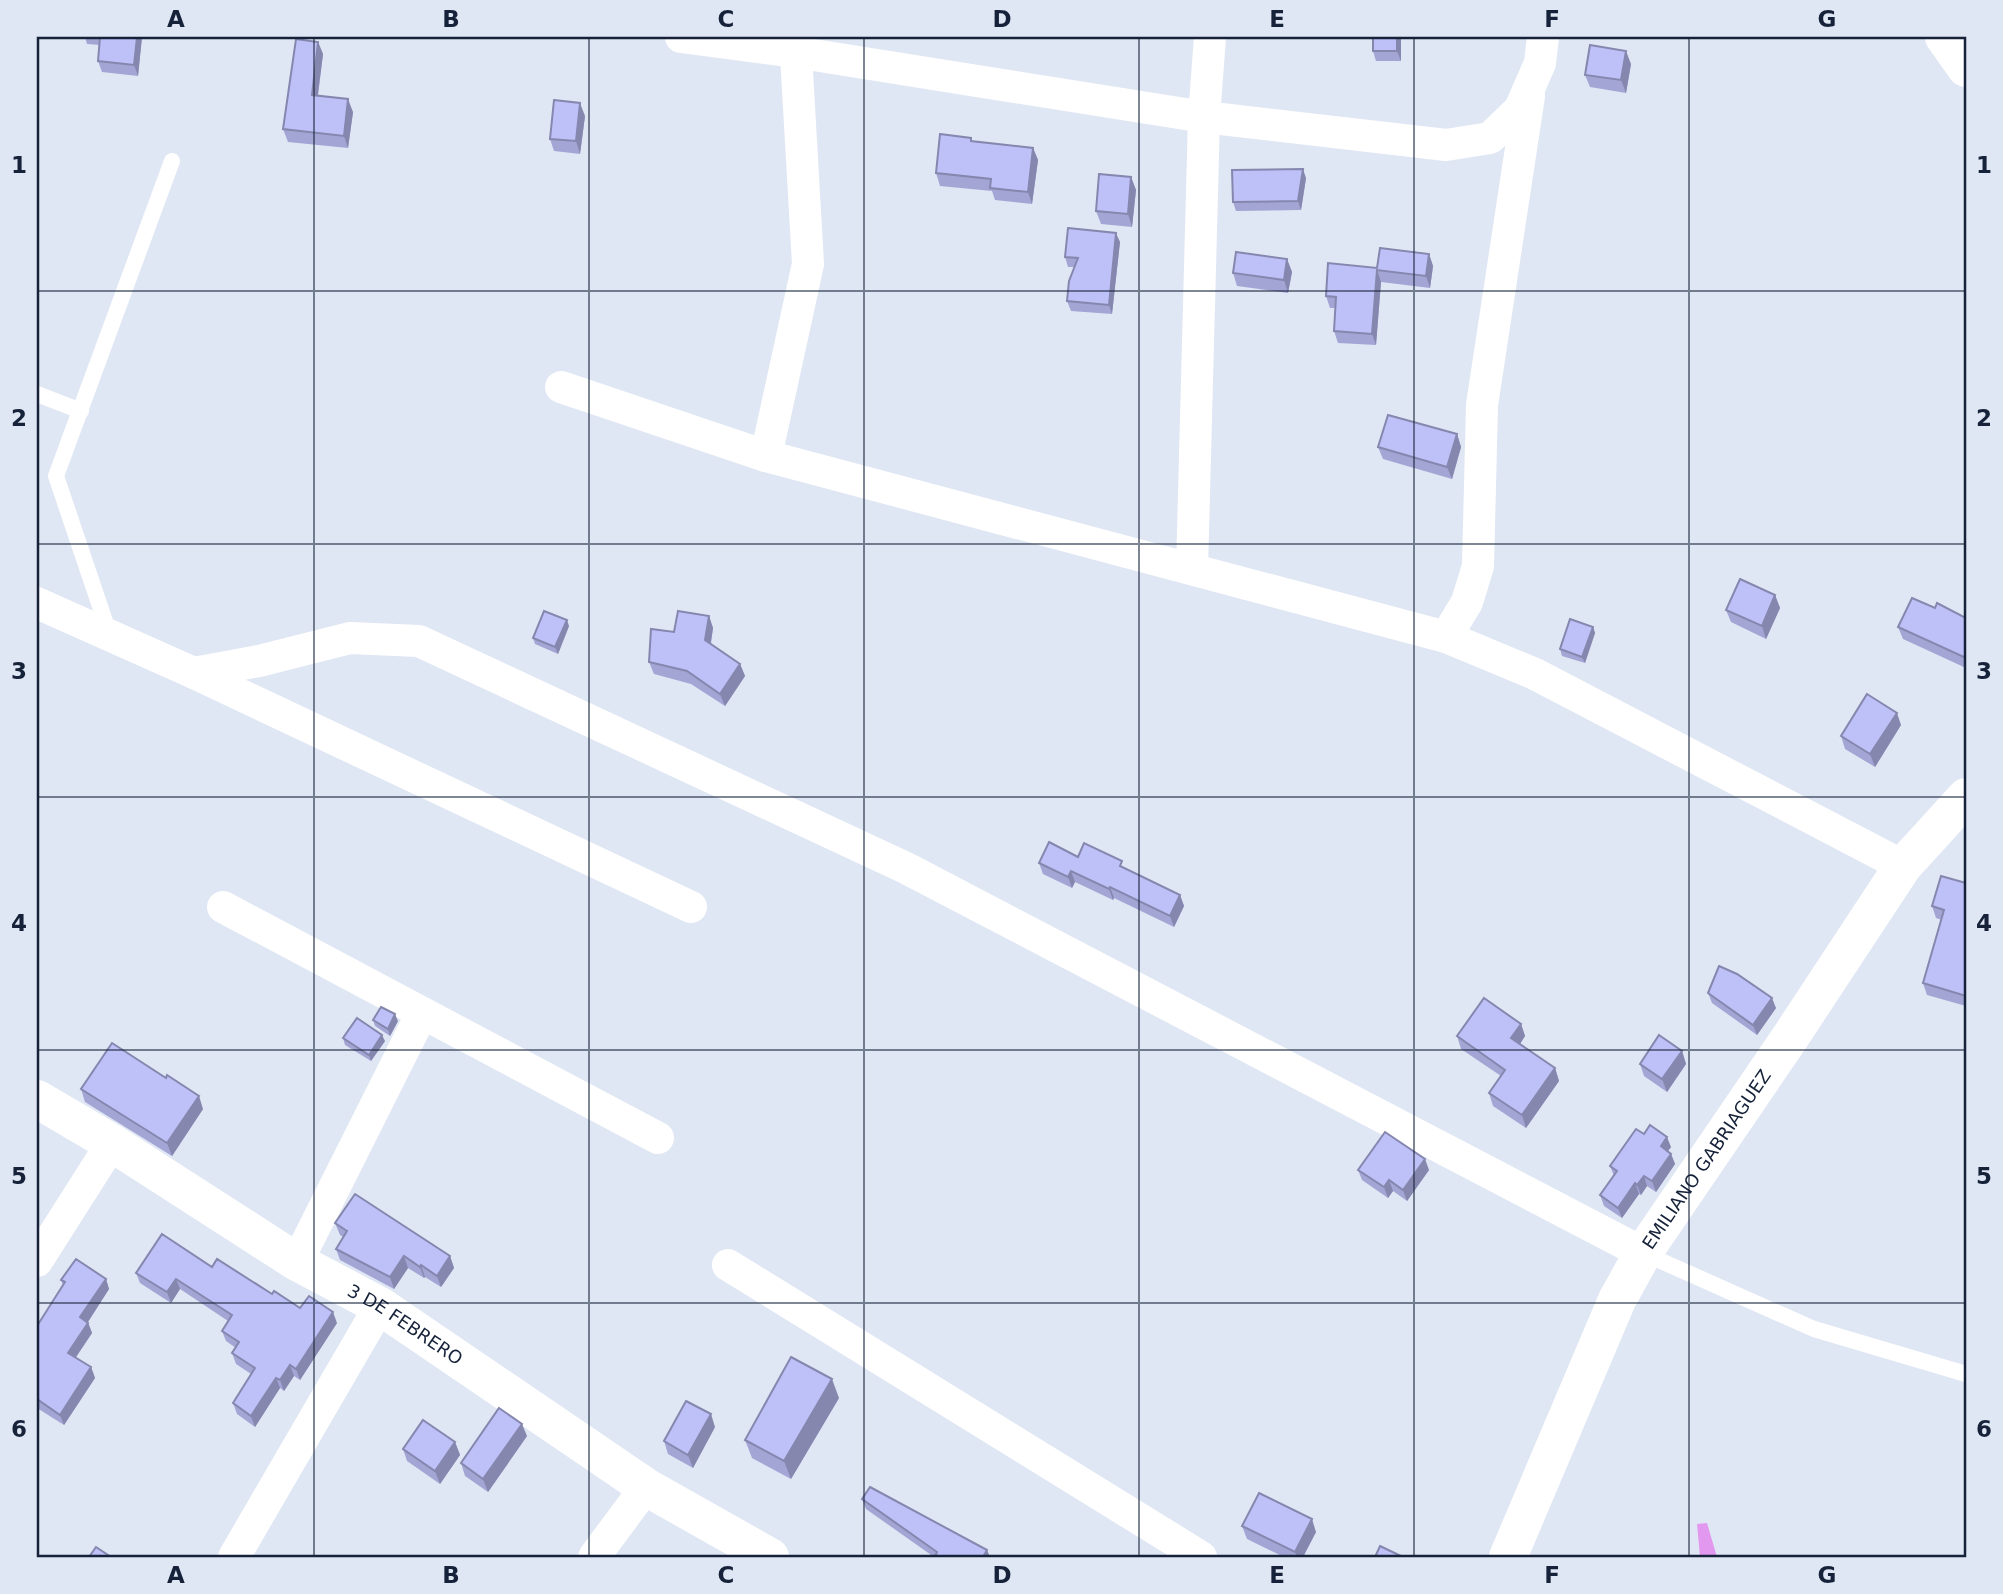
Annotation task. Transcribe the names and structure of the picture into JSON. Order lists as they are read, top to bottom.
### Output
{
  "streets": {
    "main road": ["EMILIANO GABRIAGUEZ", "3 DE FEBRERO"]
  },
  "grid": {
    "columns": [
      "A",
      "B",
      "C",
      "D",
      "E",
      "F",
      "G"
    ],
    "rows": [
      "1",
      "2",
      "3",
      "4",
      "5",
      "6"
    ]
  }
}
